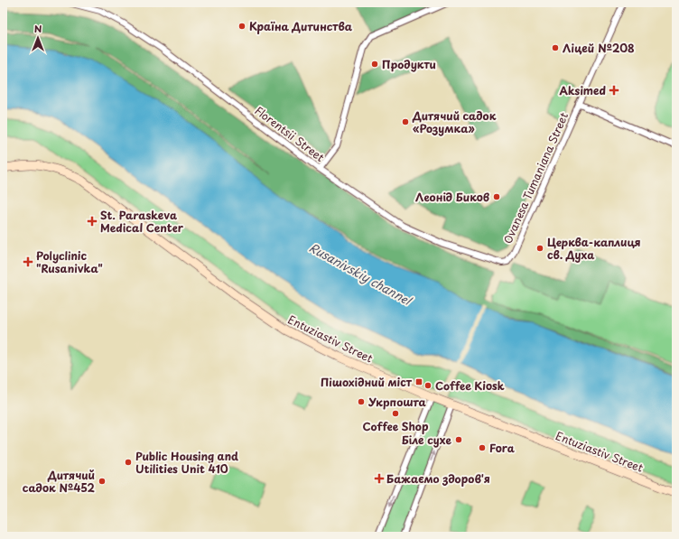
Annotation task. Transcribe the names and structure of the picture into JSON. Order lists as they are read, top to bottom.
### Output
{
  "streets": {
    "street": ["Florentsii Street", "Ovanesa Tumaniana Street", "Entuziastiv Street"]
  },
  "crossings": [
    ["Florentsii Street", "Ovanesa Tumaniana Street"]
  ],
  "water": ["Rusanivskiy channel"],
  "places": {
    "other": [
      "Країна Дитинства",
      "Ліцей №208",
      "Продукти",
      "Дитячий садок «Розумка»",
      "Леонід Биков",
      "Церква-каплиця св. Духа",
      "Coffee Kiosk",
      "Укрпошта",
      "Coffee Shop",
      "Біле сухе",
      "Fora",
      "Public Housing and Utilities Unit 410",
      "Дитячий садок №452"
    ],
    "health": [
      "Aksimed",
      "St. Paraskeva Medical Center",
      "Polyclinic \"Rusanivka\"",
      "Бажаємо здоров'я"
    ],
    "transit": ["Пішохідний міст"]
  },
  "north": "top"
}
